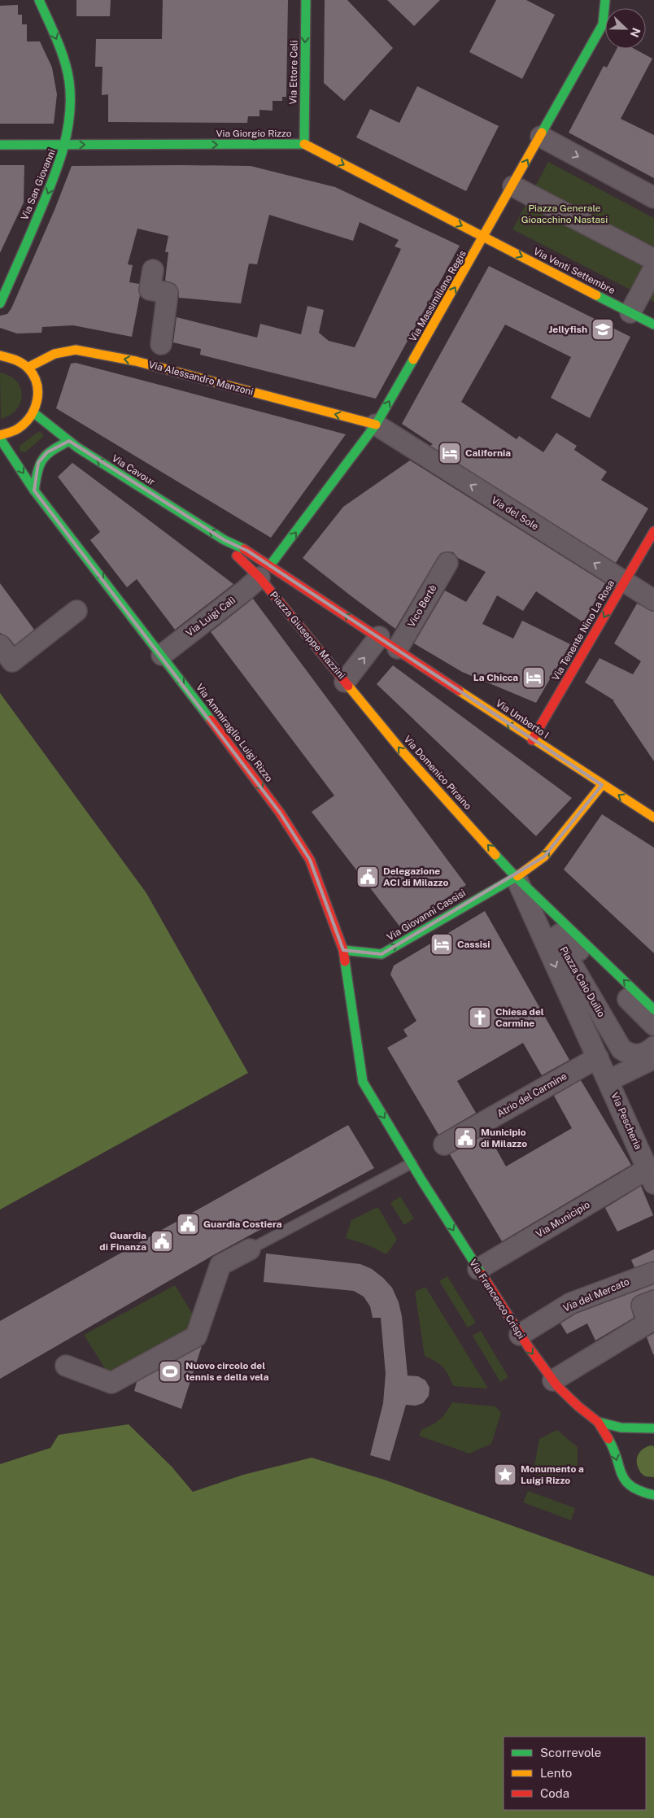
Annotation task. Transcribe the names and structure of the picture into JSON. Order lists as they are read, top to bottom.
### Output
{
  "streets": {
    "street": [
      "Via Ettore Celi",
      "Via Giorgio Rizzo",
      "Via San Giovanni",
      "Via Venti Settembre",
      "Via Massimiliano Regis",
      "Via Alessandro Manzoni",
      "Via Cavour",
      "Via del Sole",
      "Vico Bertè",
      "Via Luigi Calì",
      "Via Tenente Nino La Rosa",
      "Piazza Giuseppe Mazzini",
      "Via Umberto I",
      "Via Ammiraglio Luigi Rizzo",
      "Via Domenico Piraino",
      "Via Giovanni Cassisi",
      "Piazza Caio Duilio",
      "Atrio del Carmine",
      "Via Pescheria",
      "Via Municipio",
      "Via del Mercato",
      "Via Francesco Crispi"
    ]
  },
  "crossings": [
    ["Via Ettore Celi", "Via Giorgio Rizzo"],
    ["Via Giorgio Rizzo", "Via San Giovanni"],
    ["Via Giorgio Rizzo", "Via Venti Settembre"],
    ["Via Giorgio Rizzo", "Via Massimiliano Regis"],
    ["Via Venti Settembre", "Via Massimiliano Regis"],
    ["Via Massimiliano Regis", "Via Alessandro Manzoni"],
    ["Via Massimiliano Regis", "Via Cavour"],
    ["Via Massimiliano Regis", "Via del Sole"],
    ["Via Massimiliano Regis", "Via Luigi Calì"],
    ["Via Massimiliano Regis", "Piazza Giuseppe Mazzini"],
    ["Via Alessandro Manzoni", "Via del Sole"],
    ["Via Cavour", "Via Luigi Calì"],
    ["Via Cavour", "Piazza Giuseppe Mazzini"],
    ["Via del Sole", "Via Tenente Nino La Rosa"],
    ["Vico Bertè", "Via Umberto I"],
    ["Via Luigi Calì", "Piazza Giuseppe Mazzini"],
    ["Via Luigi Calì", "Via Ammiraglio Luigi Rizzo"],
    ["Via Tenente Nino La Rosa", "Via Umberto I"],
    ["Piazza Giuseppe Mazzini", "Via Umberto I"],
    ["Piazza Giuseppe Mazzini", "Via Domenico Piraino"],
    ["Via Umberto I", "Via Giovanni Cassisi"],
    ["Via Ammiraglio Luigi Rizzo", "Via Giovanni Cassisi"],
    ["Via Ammiraglio Luigi Rizzo", "Via Francesco Crispi"],
    ["Via Domenico Piraino", "Via Giovanni Cassisi"],
    ["Via Domenico Piraino", "Piazza Caio Duilio"],
    ["Via Giovanni Cassisi", "Piazza Caio Duilio"],
    ["Piazza Caio Duilio", "Atrio del Carmine"],
    ["Piazza Caio Duilio", "Via Pescheria"],
    ["Via Pescheria", "Via Municipio"],
    ["Via Municipio", "Via Francesco Crispi"],
    ["Via del Mercato", "Via Francesco Crispi"]
  ],
  "one_way": [
    "Via Ettore Celi",
    "Via Giorgio Rizzo",
    "Via San Giovanni",
    "Via Massimiliano Regis",
    "Via Alessandro Manzoni",
    "Via Cavour",
    "Via Tenente Nino La Rosa",
    "Via Umberto I",
    "Via Ammiraglio Luigi Rizzo",
    "Via Domenico Piraino",
    "Via Giovanni Cassisi",
    "Via Francesco Crispi"
  ],
  "parks": ["Piazza Generale Gioacchino Nastasi"],
  "places": {
    "school or university": ["Jellyfish"],
    "hotel": ["California", "La Chicca", "Cassisi"],
    "public building": [
      "Delegazione ACI di Milazzo",
      "Municipio di Milazzo",
      "Guardia Costiera",
      "Guardia di Finanza"
    ],
    "church": ["Chiesa del Carmine"],
    "sports": ["Nuovo circolo del tennis e della vela"],
    "place": ["Monumento a Luigi Rizzo"]
  },
  "legend": ["Scorrevole", "Lento", "Coda"],
  "north": "right"
}
